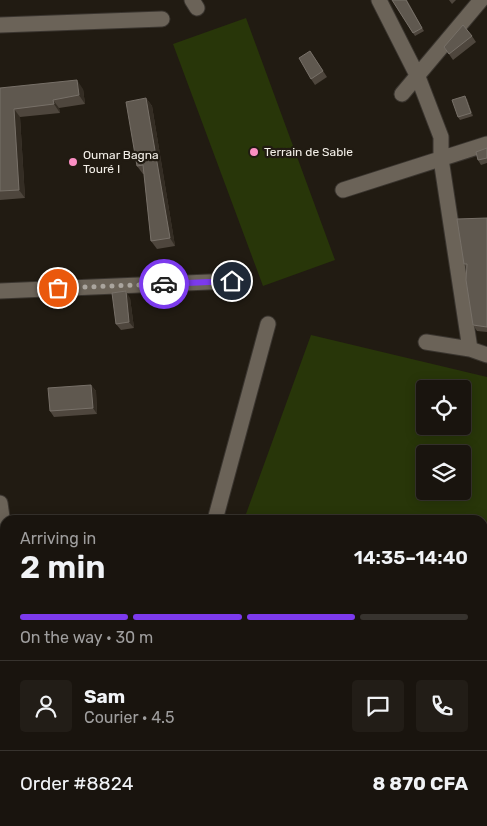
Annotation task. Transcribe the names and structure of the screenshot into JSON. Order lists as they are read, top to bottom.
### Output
{
  "places": ["Terrain de Sable", "Oumar Bagna Touré I"],
  "page": {
    "heading": ["2 min", "Arriving in", "14:35–14:40"],
    "panel": [
      "Sam",
      "Courier · 4.5",
      "Order #8824",
      "8 870 CFA"
    ],
    "bar": "On the way · 30 m"
  }
}
